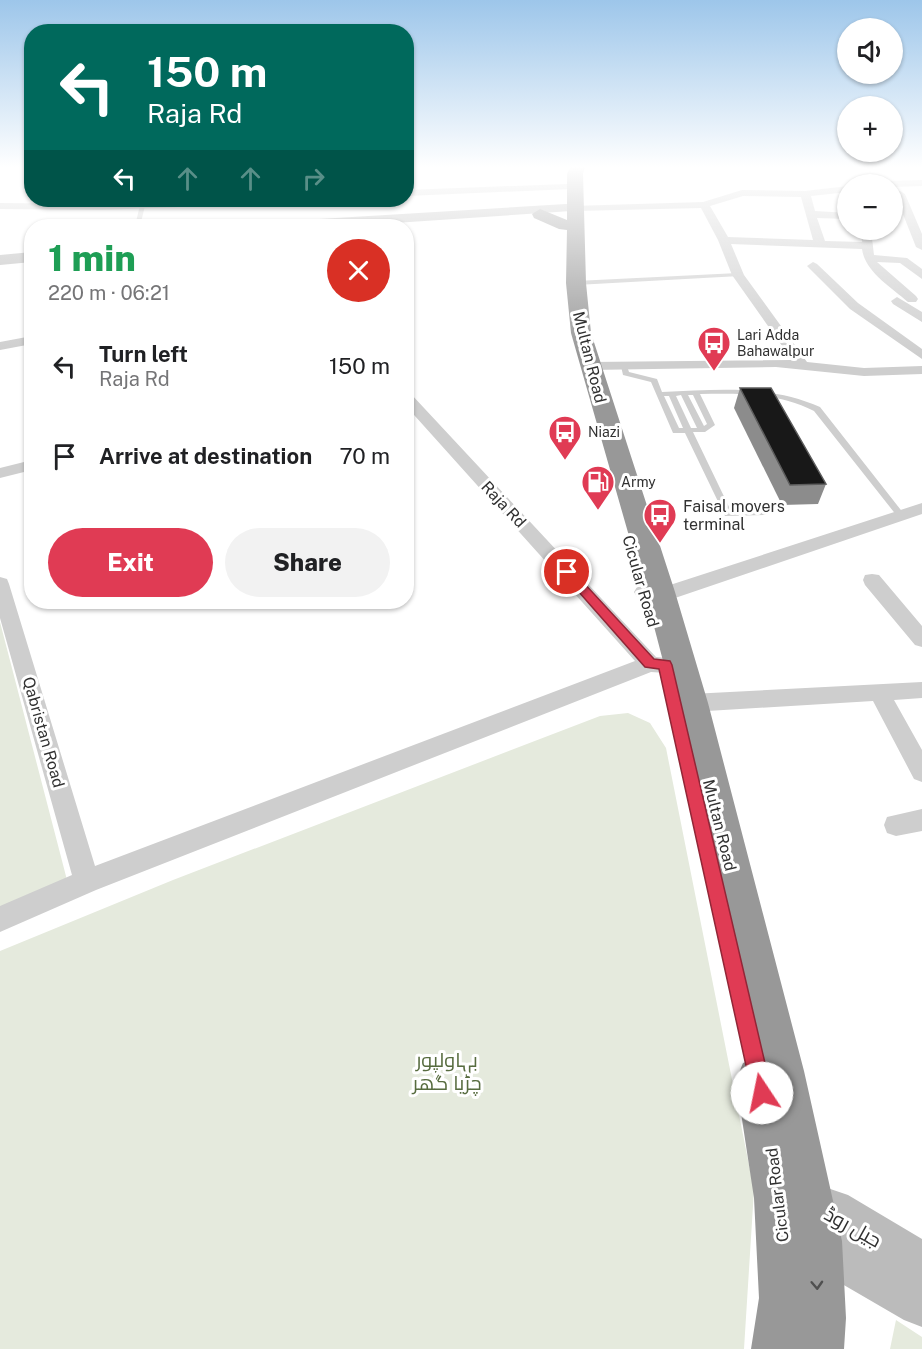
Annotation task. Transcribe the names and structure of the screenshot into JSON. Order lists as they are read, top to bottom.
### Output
{
  "streets": {
    "highway": ["Multan Road", "Cicular Road"],
    "main road": ["جیل روڈ"],
    "street": ["Raja Rd", "Qabristan Road"]
  },
  "crossings": [
    ["Multan Road", "Raja Rd"],
    ["Multan Road", "Cicular Road"],
    ["Multan Road", "جیل روڈ"],
    ["Raja Rd", "Cicular Road"],
    ["Cicular Road", "جیل روڈ"]
  ],
  "parks": ["بہاولپور چڑیا گھر"],
  "places": {
    "bus stop": ["Lari Adda Bahawalpur", "Niazi", "Faisal movers terminal"],
    "fuel station": ["Army"]
  },
  "page": {
    "map_buttons": ["+", "−"],
    "turn": ["150 m", "Raja Rd"],
    "heading": ["1 min", "220 m · 06:21"],
    "list": [
      {
        "name": "Turn left",
        "note": "Raja Rd",
        "value": "150 m"
      },
      {
        "name": "Arrive at destination",
        "value": "70 m"
      }
    ],
    "buttons": ["Exit", "Share"]
  }
}
